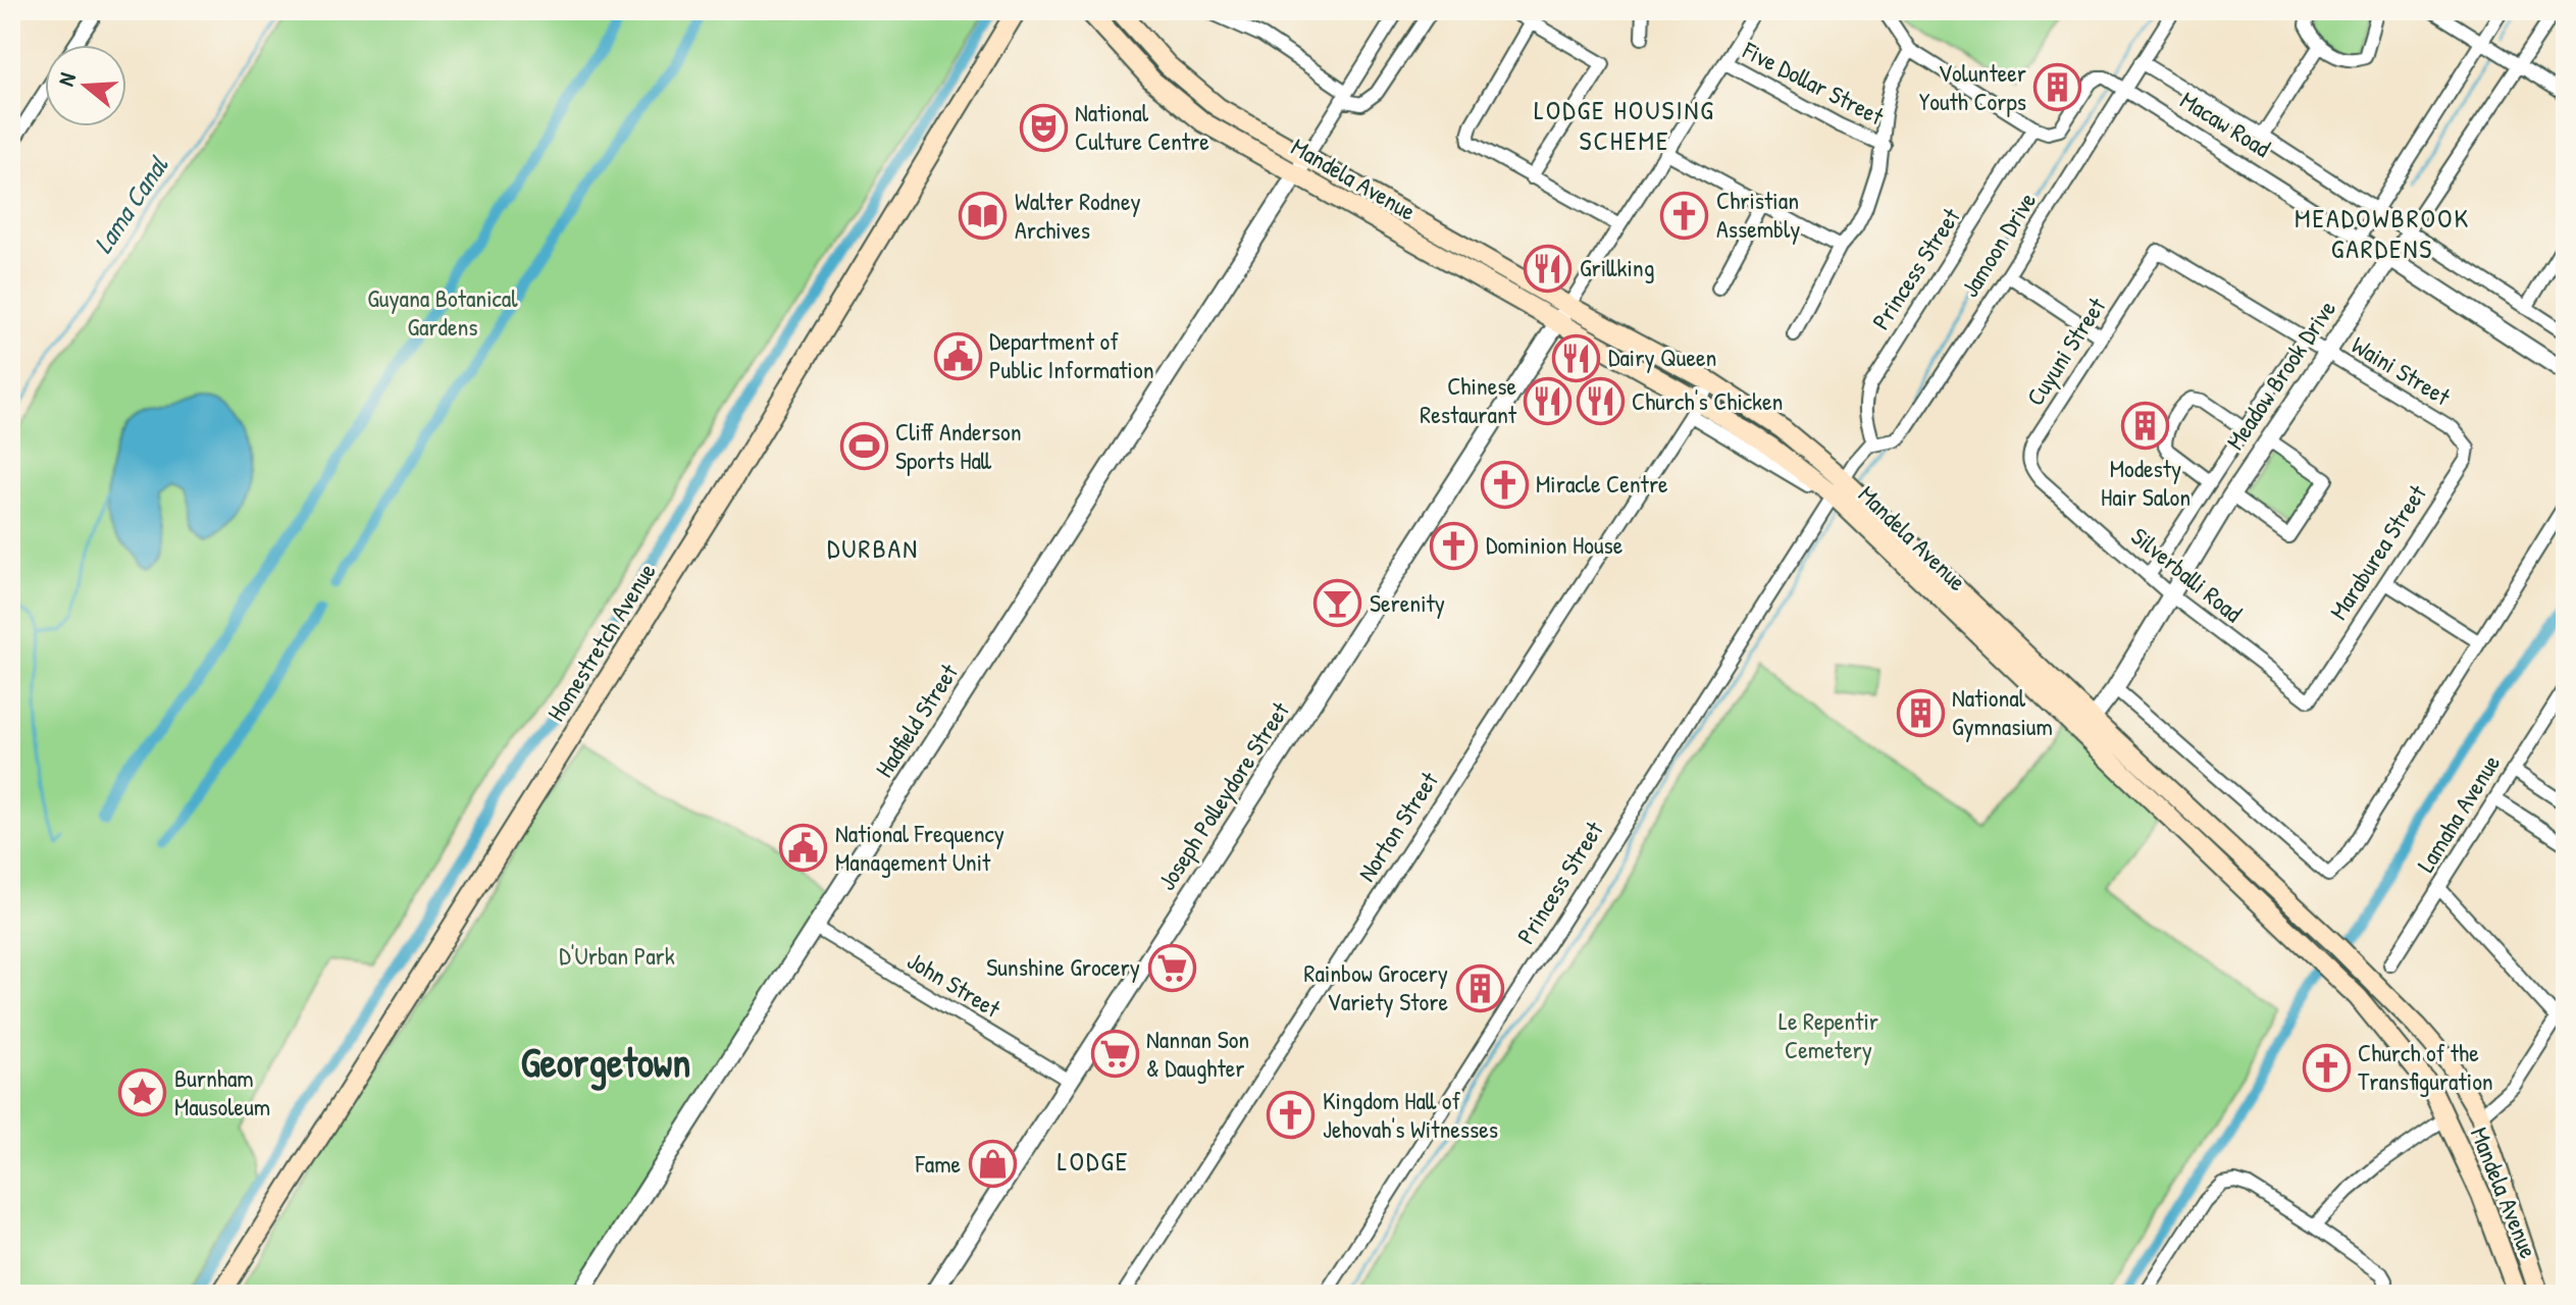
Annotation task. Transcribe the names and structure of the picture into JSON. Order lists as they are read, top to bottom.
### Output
{
  "streets": {
    "main road": ["Mandela Avenue", "Homestretch Avenue"],
    "street": [
      "Five Dollar Street",
      "Macaw Road",
      "Jamoon Drive",
      "Princess Street",
      "Cuyuni Street",
      "Waini Street",
      "Meadow Brook Drive",
      "Maraburea Street",
      "Silverballi Road",
      "Hadfield Street",
      "Joseph Polleydore Street",
      "Lamaha Avenue",
      "Norton Street",
      "John Street"
    ]
  },
  "crossings": [
    ["Macaw Road", "Jamoon Drive"],
    ["Macaw Road", "Meadow Brook Drive"],
    ["Mandela Avenue", "Princess Street"],
    ["Mandela Avenue", "Meadow Brook Drive"],
    ["Mandela Avenue", "Hadfield Street"],
    ["Mandela Avenue", "Joseph Polleydore Street"],
    ["Mandela Avenue", "Norton Street"],
    ["Jamoon Drive", "Princess Street"],
    ["Cuyuni Street", "Waini Street"],
    ["Cuyuni Street", "Silverballi Road"],
    ["Waini Street", "Meadow Brook Drive"],
    ["Waini Street", "Maraburea Street"],
    ["Meadow Brook Drive", "Silverballi Road"],
    ["Maraburea Street", "Silverballi Road"],
    ["Hadfield Street", "John Street"],
    ["Joseph Polleydore Street", "John Street"]
  ],
  "districts": [
    "LODGE HOUSING SCHEME",
    "MEADOWBROOK GARDENS",
    "DURBAN",
    "Georgetown",
    "LODGE"
  ],
  "water": ["Lama Canal"],
  "parks": ["Guyana Botanical Gardens", "D'Urban Park", "Le Repentir Cemetery"],
  "places": {
    "building": [
      "Volunteer Youth Corps",
      "Modesty Hair Salon",
      "National Gymnasium",
      "Rainbow Grocery Variety Store"
    ],
    "theatre": ["National Culture Centre"],
    "church": [
      "Christian Assembly",
      "Miracle Centre",
      "Dominion House",
      "Church of the Transfiguration",
      "Kingdom Hall of Jehovah's Witnesses"
    ],
    "library": ["Walter Rodney Archives"],
    "restaurant": [
      "Grillking",
      "Dairy Queen",
      "Chinese Restaurant",
      "Church's Chicken"
    ],
    "public building": ["Department of Public Information", "National Frequency Management Unit"],
    "sports": ["Cliff Anderson Sports Hall"],
    "bar": ["Serenity"],
    "supermarket": ["Sunshine Grocery", "Nannan Son & Daughter"],
    "place": ["Burnham Mausoleum"],
    "shop": ["Fame"]
  },
  "north": "left"
}
